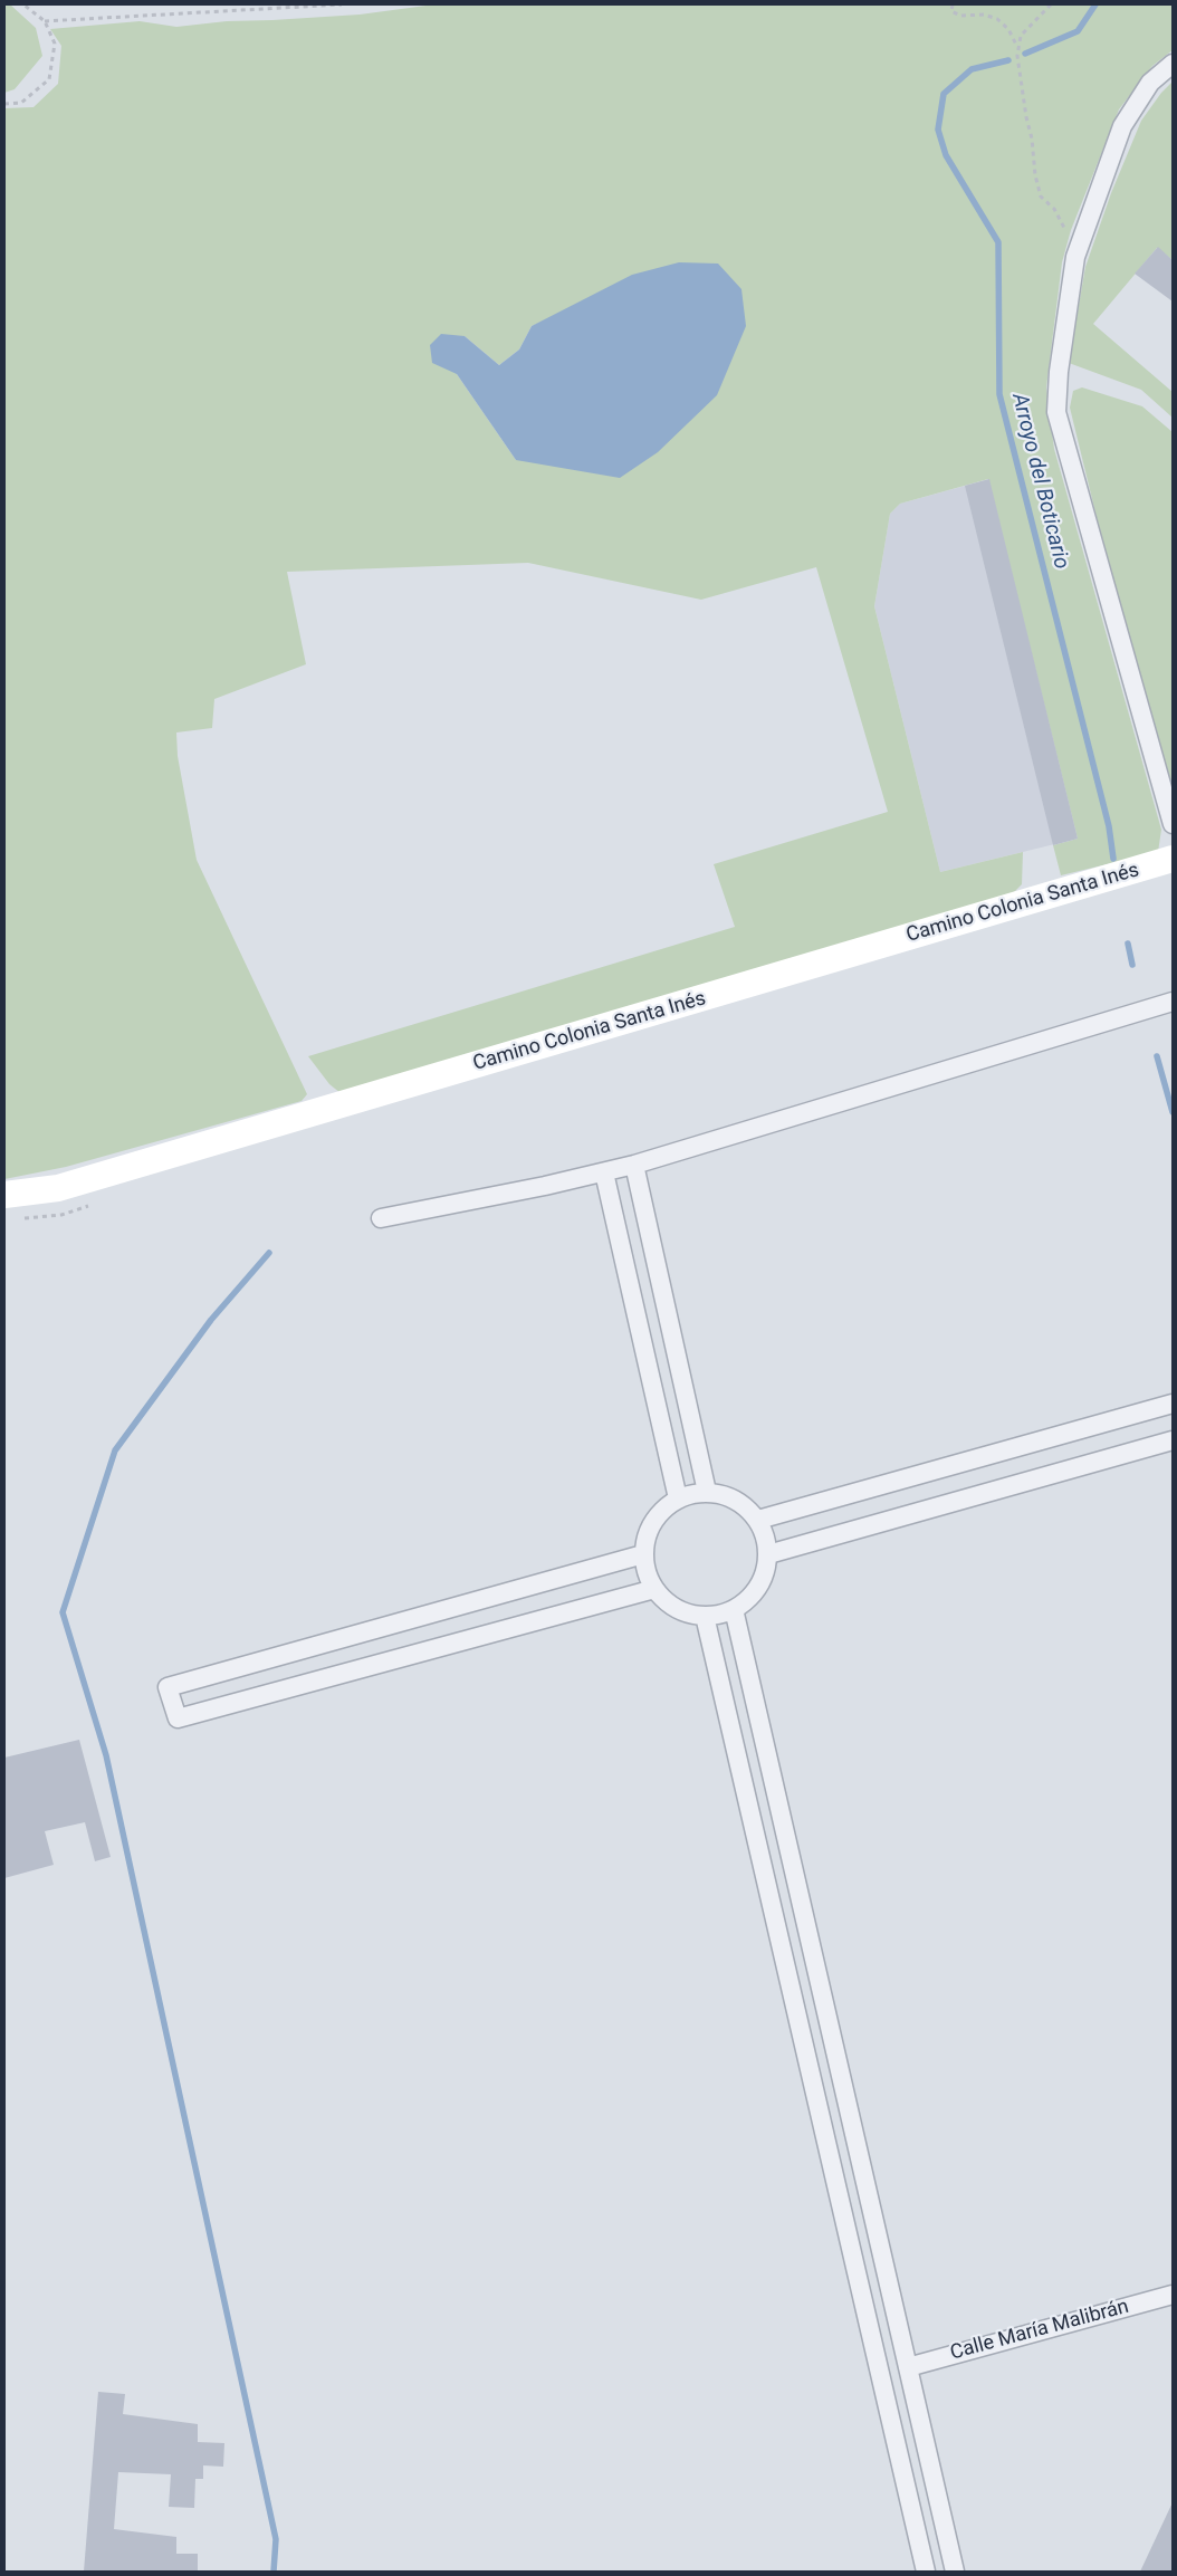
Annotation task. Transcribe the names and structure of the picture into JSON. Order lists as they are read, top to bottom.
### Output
{
  "streets": {
    "main road": ["Camino Colonia Santa Inés"],
    "street": ["Calle María Malibrán"]
  },
  "water": ["Arroyo del Boticario"]
}
